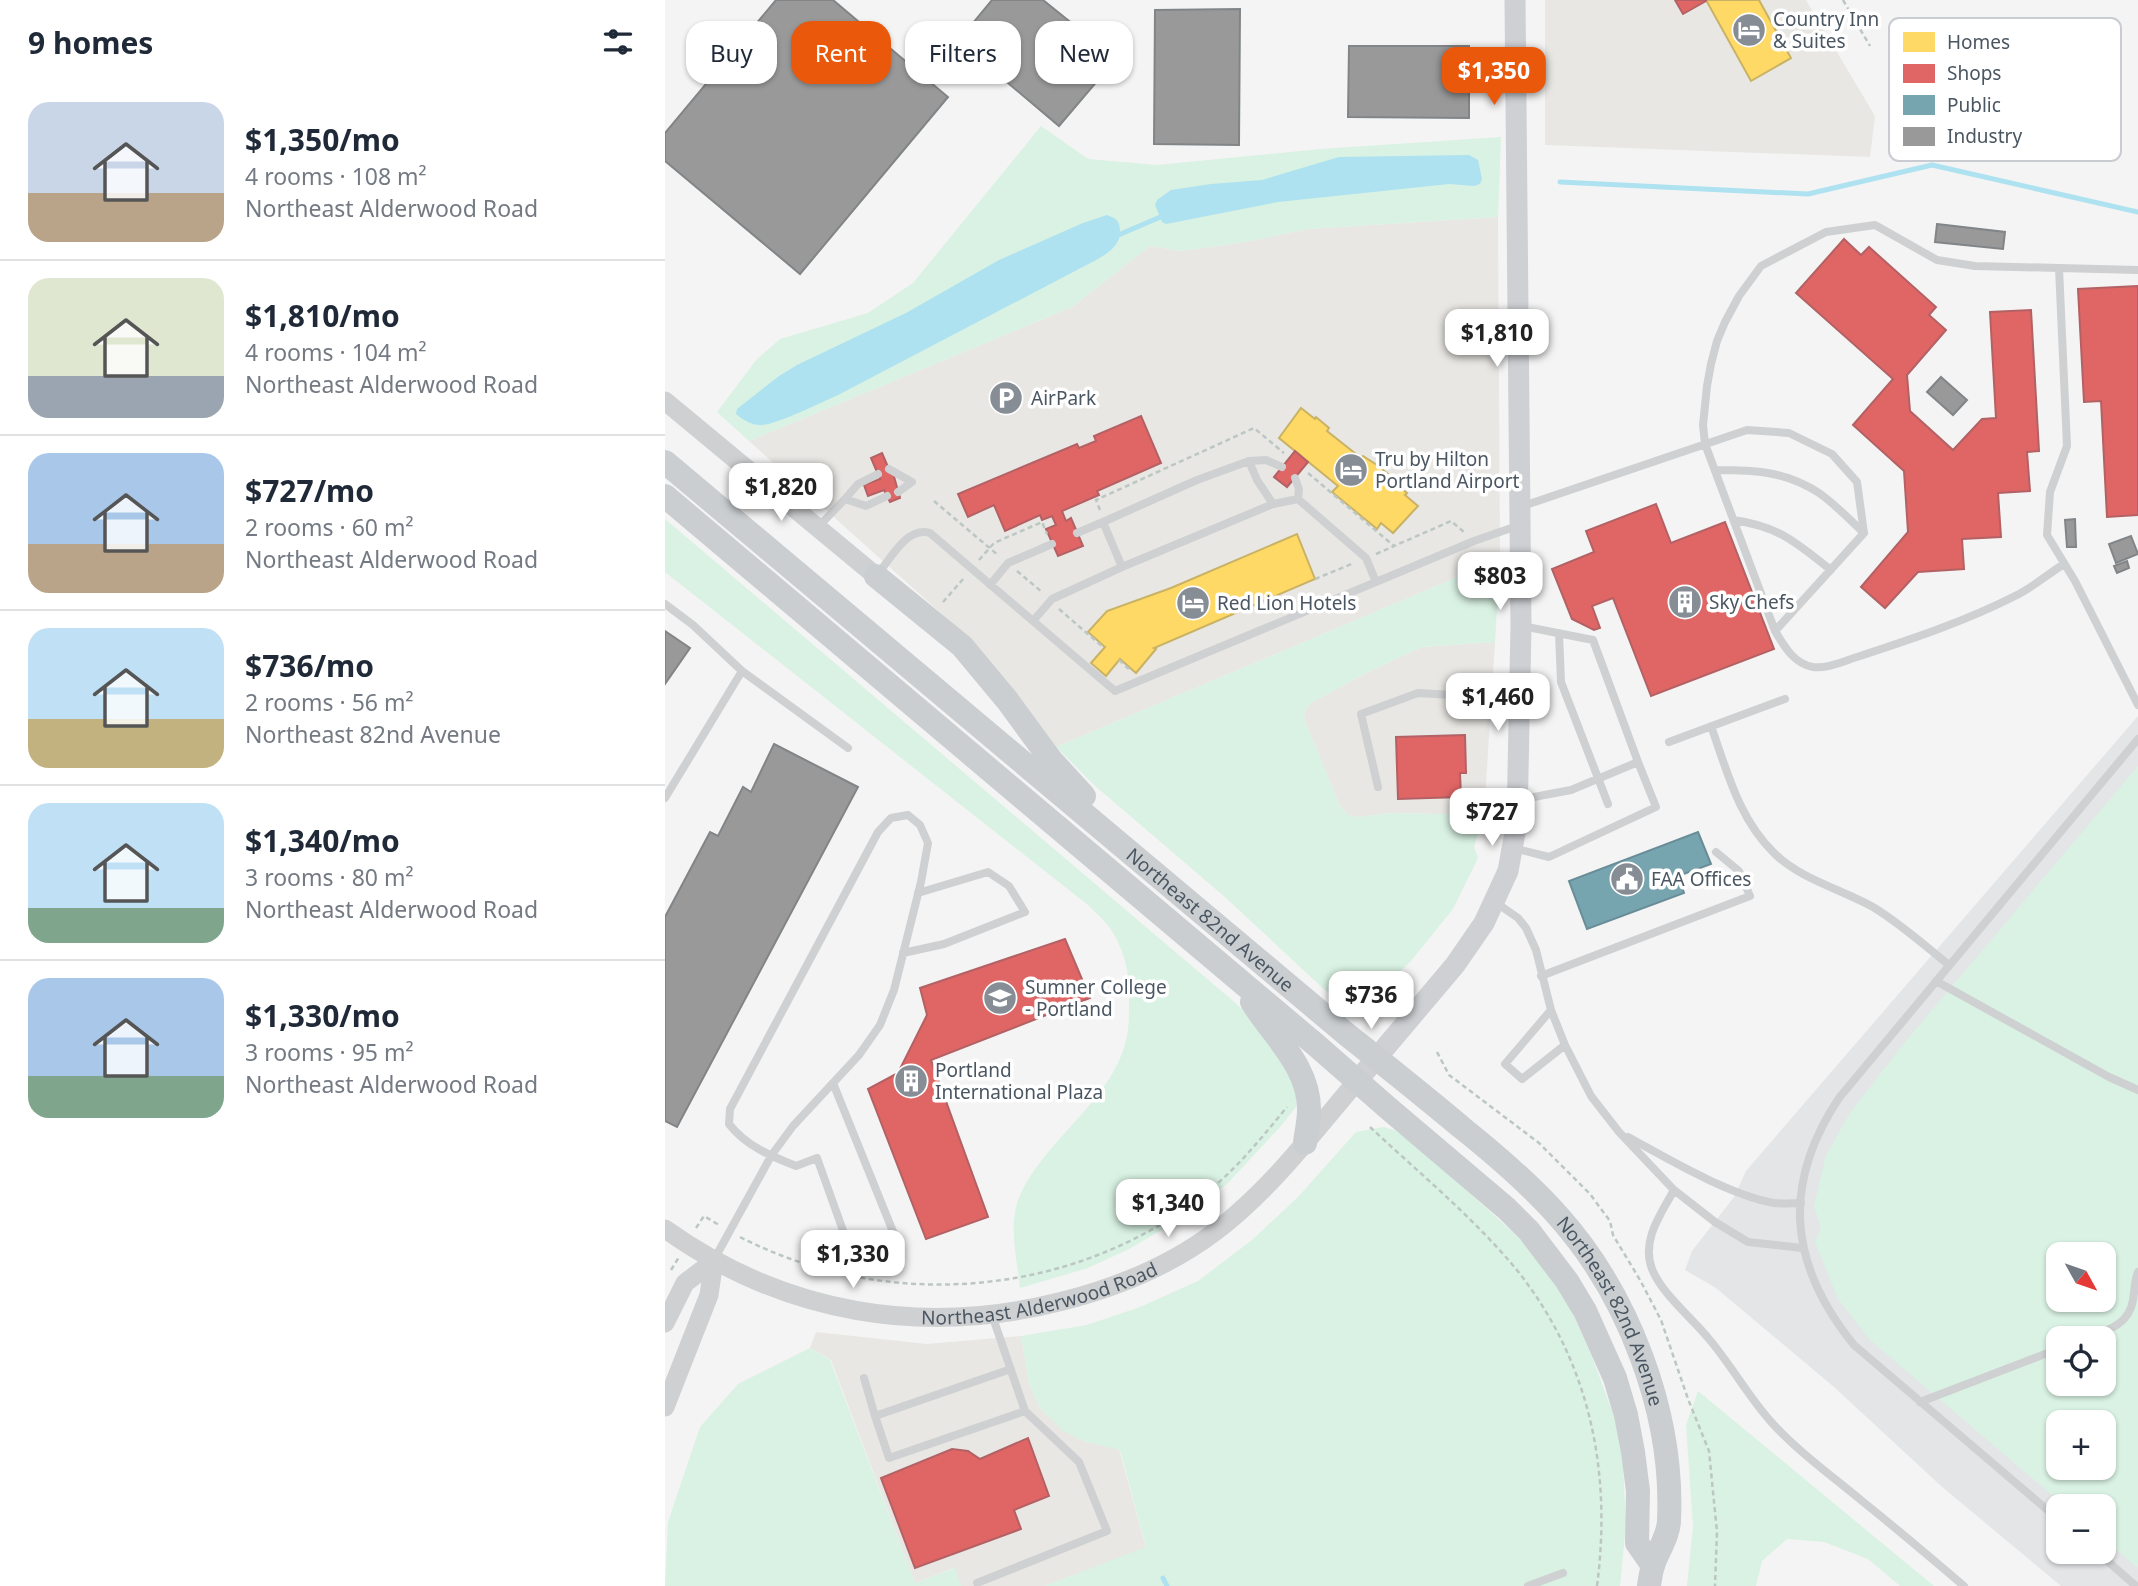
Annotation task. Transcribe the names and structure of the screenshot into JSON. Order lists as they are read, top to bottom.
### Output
{
  "streets": {
    "main road": ["Northeast 82nd Avenue", "Northeast Alderwood Road"]
  },
  "crossings": [
    ["Northeast 82nd Avenue", "Northeast Alderwood Road"]
  ],
  "places": {
    "hotel": ["Country Inn & Suites", "Tru by Hilton Portland Airport", "Red Lion Hotels"],
    "parking": ["AirPark"],
    "building": ["Sky Chefs", "Portland International Plaza"],
    "public building": ["FAA Offices"],
    "school or university": ["Sumner College - Portland"]
  },
  "legend": [
    "Homes",
    "Shops",
    "Public",
    "Industry"
  ],
  "north": "bottom right",
  "page": {
    "heading": "9 homes",
    "chip": [
      "Buy",
      "Rent",
      "Filters",
      "New"
    ],
    "price": [
      "$1,350",
      "$1,810",
      "$1,820",
      "$803",
      "$1,460",
      "$727",
      "$736",
      "$1,340",
      "$1,330"
    ],
    "list": [
      {
        "name": "$1,350/mo",
        "note": "4 rooms · 108 m² · Northeast Alderwood Road"
      },
      {
        "name": "$1,810/mo",
        "note": "4 rooms · 104 m² · Northeast Alderwood Road"
      },
      {
        "name": "$727/mo",
        "note": "2 rooms · 60 m² · Northeast Alderwood Road"
      },
      {
        "name": "$736/mo",
        "note": "2 rooms · 56 m² · Northeast 82nd Avenue"
      },
      {
        "name": "$1,340/mo",
        "note": "3 rooms · 80 m² · Northeast Alderwood Road"
      },
      {
        "name": "$1,330/mo",
        "note": "3 rooms · 95 m² · Northeast Alderwood Road"
      }
    ],
    "map_buttons": ["+", "−"]
  }
}
